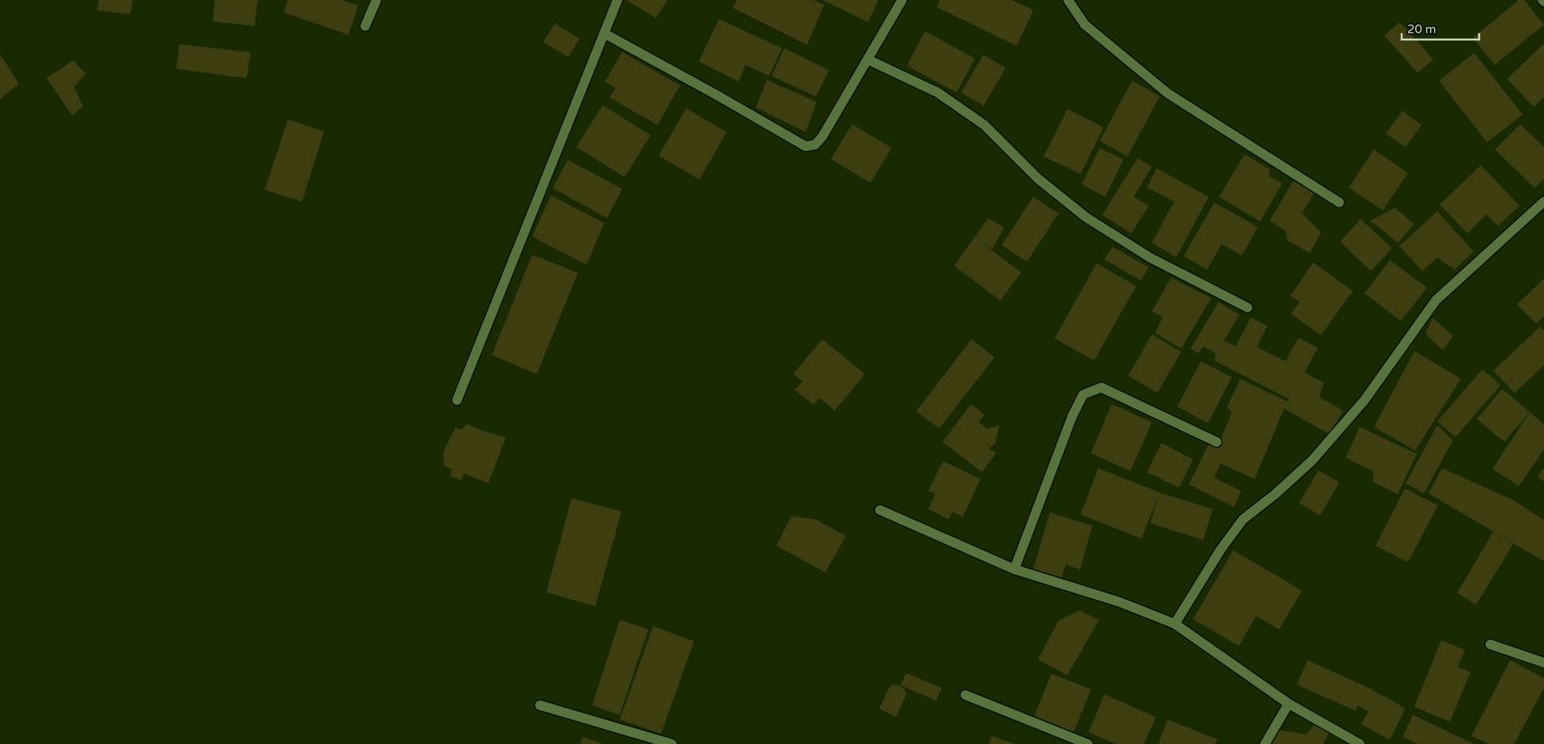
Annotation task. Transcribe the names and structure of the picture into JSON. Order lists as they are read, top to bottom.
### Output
{
  "scale_bar": "20 m"
}
